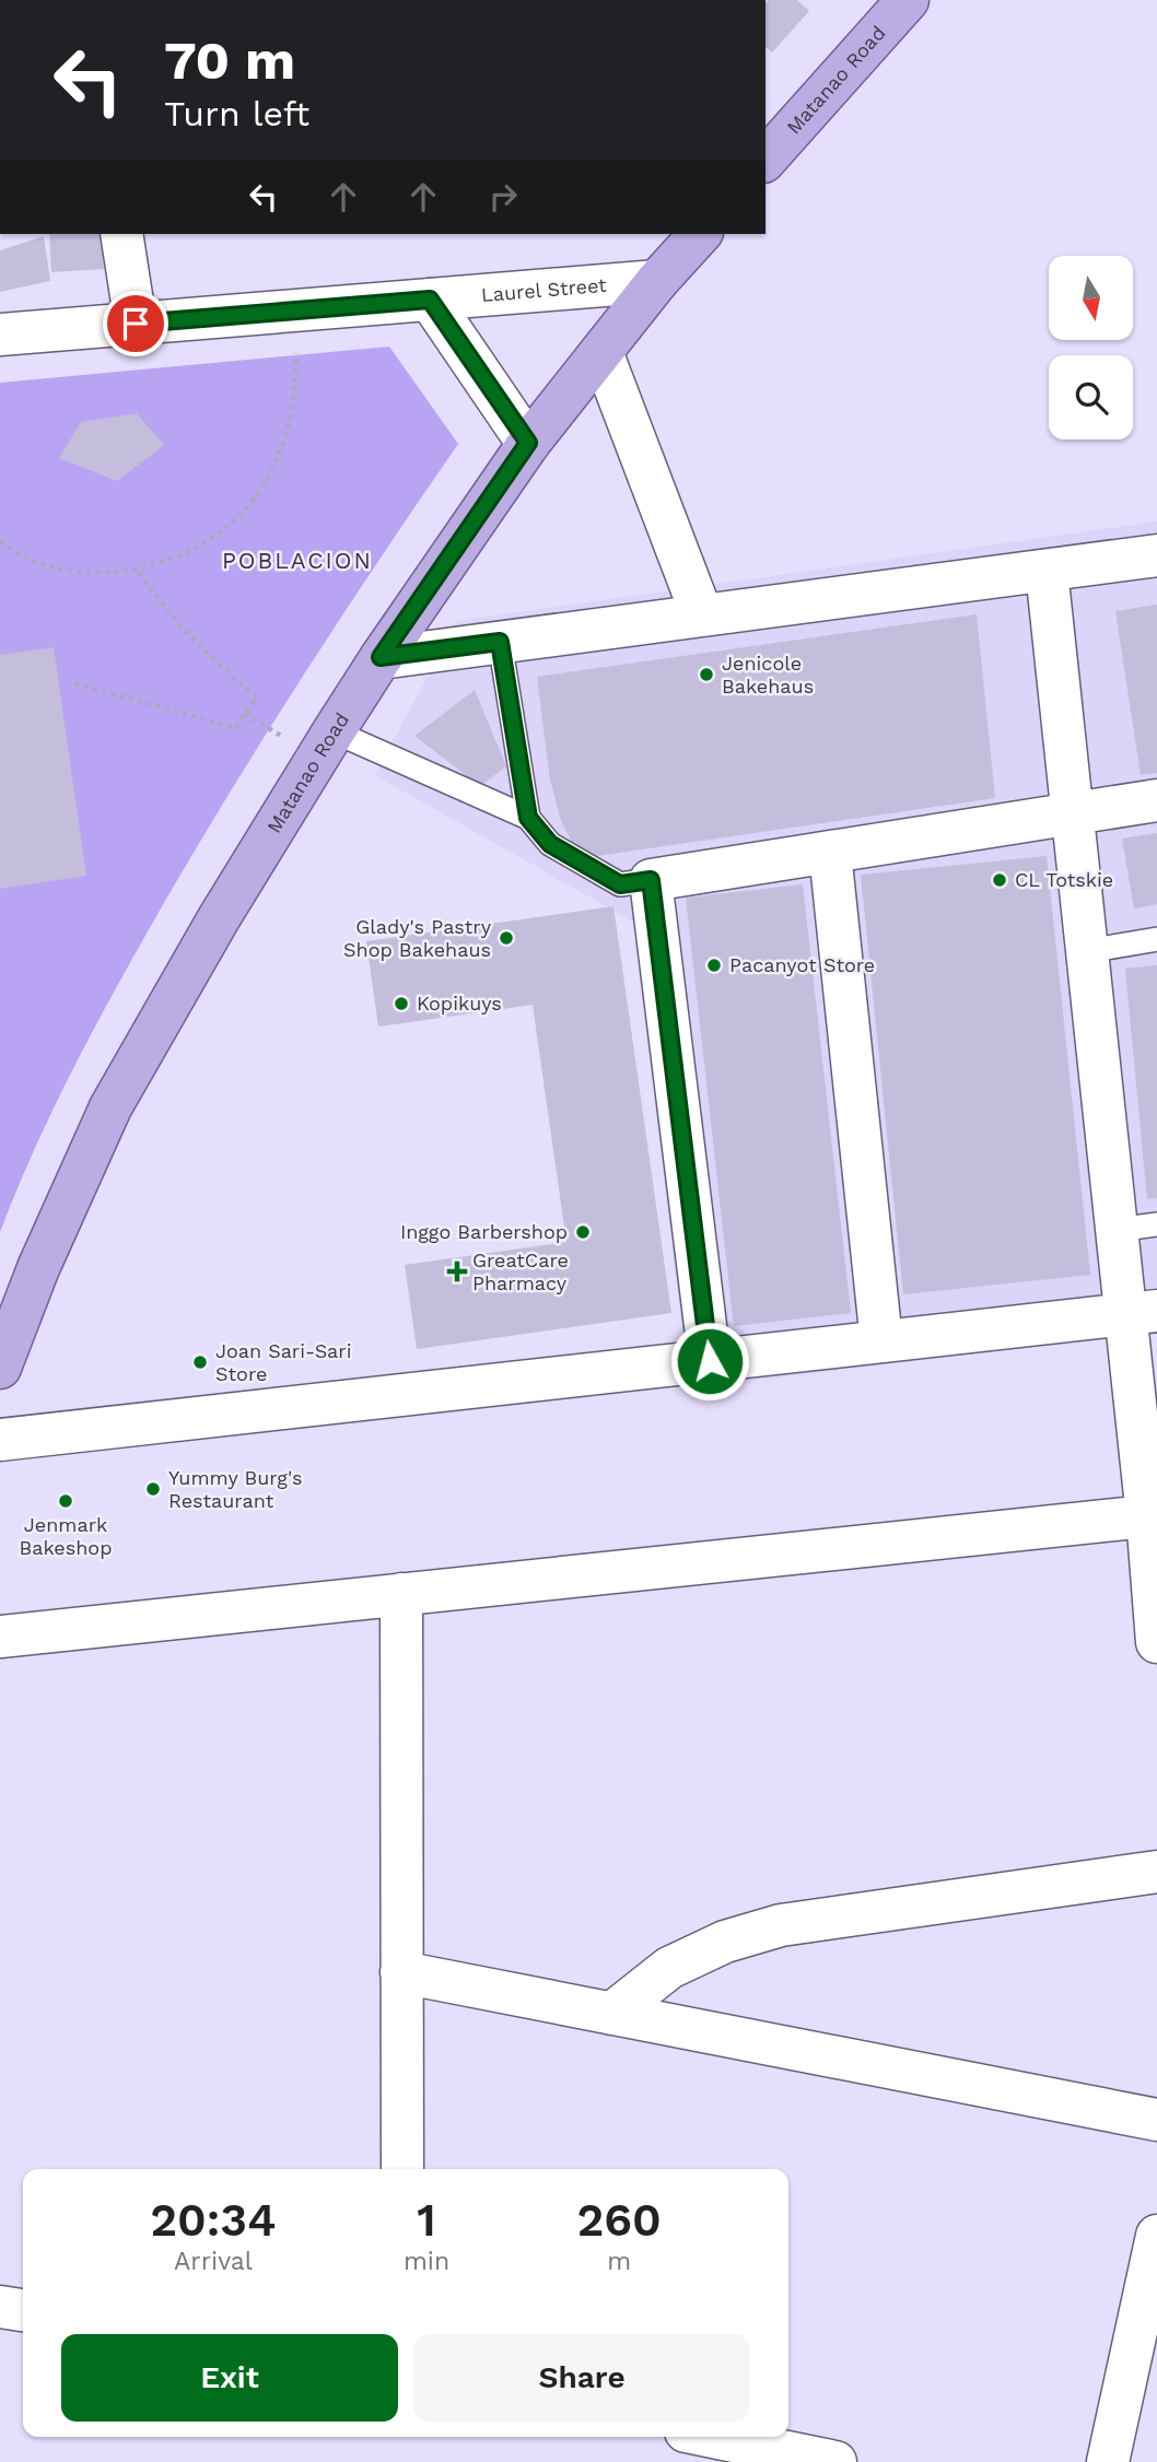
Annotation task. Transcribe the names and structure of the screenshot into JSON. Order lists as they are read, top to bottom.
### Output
{
  "streets": {
    "main road": ["Matanao Road"],
    "street": ["Laurel Street"]
  },
  "crossings": [
    ["Matanao Road", "Laurel Street"]
  ],
  "districts": ["POBLACION"],
  "places": {
    "other": [
      "Jenicole Bakehaus",
      "CL Totskie",
      "Glady's Pastry Shop Bakehaus",
      "Pacanyot Store",
      "Kopikuys",
      "Inggo Barbershop",
      "Joan Sari-Sari Store",
      "Yummy Burg's Restaurant",
      "Jenmark Bakeshop"
    ],
    "health": ["GreatCare Pharmacy"]
  },
  "north": "bottom",
  "page": {
    "turn": ["70 m", "Turn left"],
    "eta": [
      "20:34",
      "Arrival",
      "1",
      "min",
      "260",
      "m"
    ],
    "buttons": ["Exit", "Share"]
  }
}
